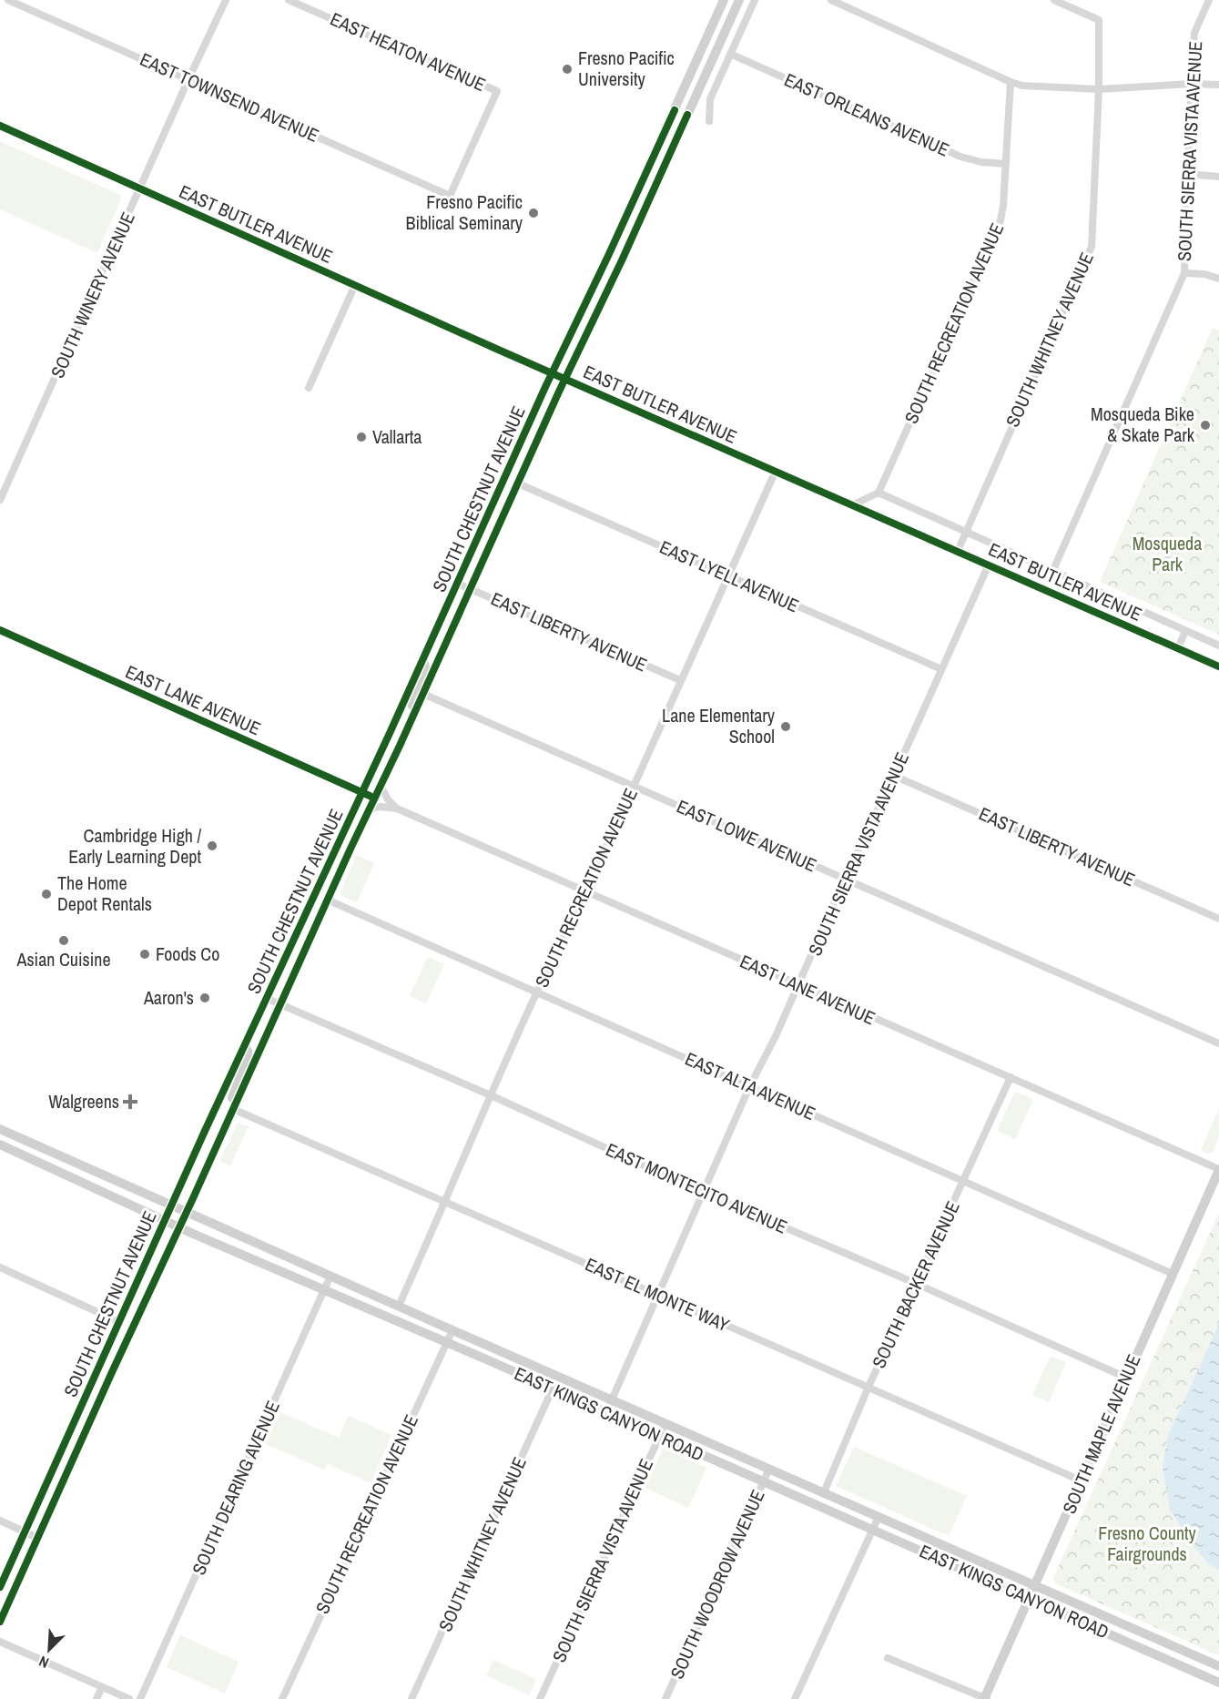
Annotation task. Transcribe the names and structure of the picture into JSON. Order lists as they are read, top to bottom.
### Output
{
  "streets": {
    "main road": [
      "EAST BUTLER AVENUE",
      "SOUTH CHESTNUT AVENUE",
      "EAST LANE AVENUE",
      "EAST KINGS CANYON ROAD",
      "SOUTH MAPLE AVENUE"
    ],
    "street": [
      "EAST HEATON AVENUE",
      "EAST TOWNSEND AVENUE",
      "EAST ORLEANS AVENUE",
      "SOUTH SIERRA VISTA AVENUE",
      "SOUTH WINERY AVENUE",
      "SOUTH RECREATION AVENUE",
      "SOUTH WHITNEY AVENUE",
      "EAST LYELL AVENUE",
      "EAST LIBERTY AVENUE",
      "EAST LOWE AVENUE",
      "EAST ALTA AVENUE",
      "EAST MONTECITO AVENUE",
      "SOUTH BACKER AVENUE",
      "EAST EL MONTE WAY",
      "SOUTH DEARING AVENUE",
      "SOUTH WOODROW AVENUE"
    ]
  },
  "crossings": [
    ["EAST HEATON AVENUE", "EAST TOWNSEND AVENUE"],
    ["EAST TOWNSEND AVENUE", "SOUTH WINERY AVENUE"],
    ["EAST ORLEANS AVENUE", "SOUTH RECREATION AVENUE"],
    ["SOUTH SIERRA VISTA AVENUE", "EAST BUTLER AVENUE"],
    ["SOUTH SIERRA VISTA AVENUE", "EAST LYELL AVENUE"],
    ["SOUTH SIERRA VISTA AVENUE", "EAST LIBERTY AVENUE"],
    ["SOUTH SIERRA VISTA AVENUE", "EAST LANE AVENUE"],
    ["SOUTH SIERRA VISTA AVENUE", "EAST LOWE AVENUE"],
    ["SOUTH SIERRA VISTA AVENUE", "EAST ALTA AVENUE"],
    ["SOUTH SIERRA VISTA AVENUE", "EAST MONTECITO AVENUE"],
    ["SOUTH SIERRA VISTA AVENUE", "EAST EL MONTE WAY"],
    ["SOUTH SIERRA VISTA AVENUE", "EAST KINGS CANYON ROAD"],
    ["EAST BUTLER AVENUE", "SOUTH WINERY AVENUE"],
    ["EAST BUTLER AVENUE", "SOUTH RECREATION AVENUE"],
    ["EAST BUTLER AVENUE", "SOUTH WHITNEY AVENUE"],
    ["EAST BUTLER AVENUE", "SOUTH CHESTNUT AVENUE"],
    ["SOUTH RECREATION AVENUE", "EAST LYELL AVENUE"],
    ["SOUTH RECREATION AVENUE", "EAST LIBERTY AVENUE"],
    ["SOUTH RECREATION AVENUE", "EAST LANE AVENUE"],
    ["SOUTH RECREATION AVENUE", "EAST LOWE AVENUE"],
    ["SOUTH RECREATION AVENUE", "EAST ALTA AVENUE"],
    ["SOUTH RECREATION AVENUE", "EAST MONTECITO AVENUE"],
    ["SOUTH RECREATION AVENUE", "EAST EL MONTE WAY"],
    ["SOUTH RECREATION AVENUE", "EAST KINGS CANYON ROAD"],
    ["SOUTH WHITNEY AVENUE", "EAST KINGS CANYON ROAD"],
    ["SOUTH CHESTNUT AVENUE", "EAST LYELL AVENUE"],
    ["SOUTH CHESTNUT AVENUE", "EAST LIBERTY AVENUE"],
    ["SOUTH CHESTNUT AVENUE", "EAST LANE AVENUE"],
    ["SOUTH CHESTNUT AVENUE", "EAST LOWE AVENUE"],
    ["SOUTH CHESTNUT AVENUE", "EAST ALTA AVENUE"],
    ["SOUTH CHESTNUT AVENUE", "EAST MONTECITO AVENUE"],
    ["SOUTH CHESTNUT AVENUE", "EAST EL MONTE WAY"],
    ["SOUTH CHESTNUT AVENUE", "EAST KINGS CANYON ROAD"],
    ["EAST LANE AVENUE", "SOUTH BACKER AVENUE"],
    ["EAST LANE AVENUE", "SOUTH MAPLE AVENUE"],
    ["EAST ALTA AVENUE", "SOUTH BACKER AVENUE"],
    ["EAST ALTA AVENUE", "SOUTH MAPLE AVENUE"],
    ["EAST MONTECITO AVENUE", "SOUTH BACKER AVENUE"],
    ["EAST MONTECITO AVENUE", "SOUTH MAPLE AVENUE"],
    ["SOUTH BACKER AVENUE", "EAST EL MONTE WAY"],
    ["SOUTH BACKER AVENUE", "EAST KINGS CANYON ROAD"],
    ["EAST EL MONTE WAY", "SOUTH MAPLE AVENUE"],
    ["EAST KINGS CANYON ROAD", "SOUTH MAPLE AVENUE"],
    ["EAST KINGS CANYON ROAD", "SOUTH DEARING AVENUE"],
    ["EAST KINGS CANYON ROAD", "SOUTH WOODROW AVENUE"]
  ],
  "parks": ["Mosqueda Park", "Fresno County Fairgrounds"],
  "places": {
    "other": [
      "Fresno Pacific University",
      "Fresno Pacific Biblical Seminary",
      "Mosqueda Bike & Skate Park",
      "Vallarta",
      "Lane Elementary School",
      "Cambridge High / Early Learning Dept",
      "The Home Depot Rentals",
      "Asian Cuisine",
      "Foods Co",
      "Aaron's"
    ],
    "health": ["Walgreens"]
  },
  "north": "bottom left"
}
